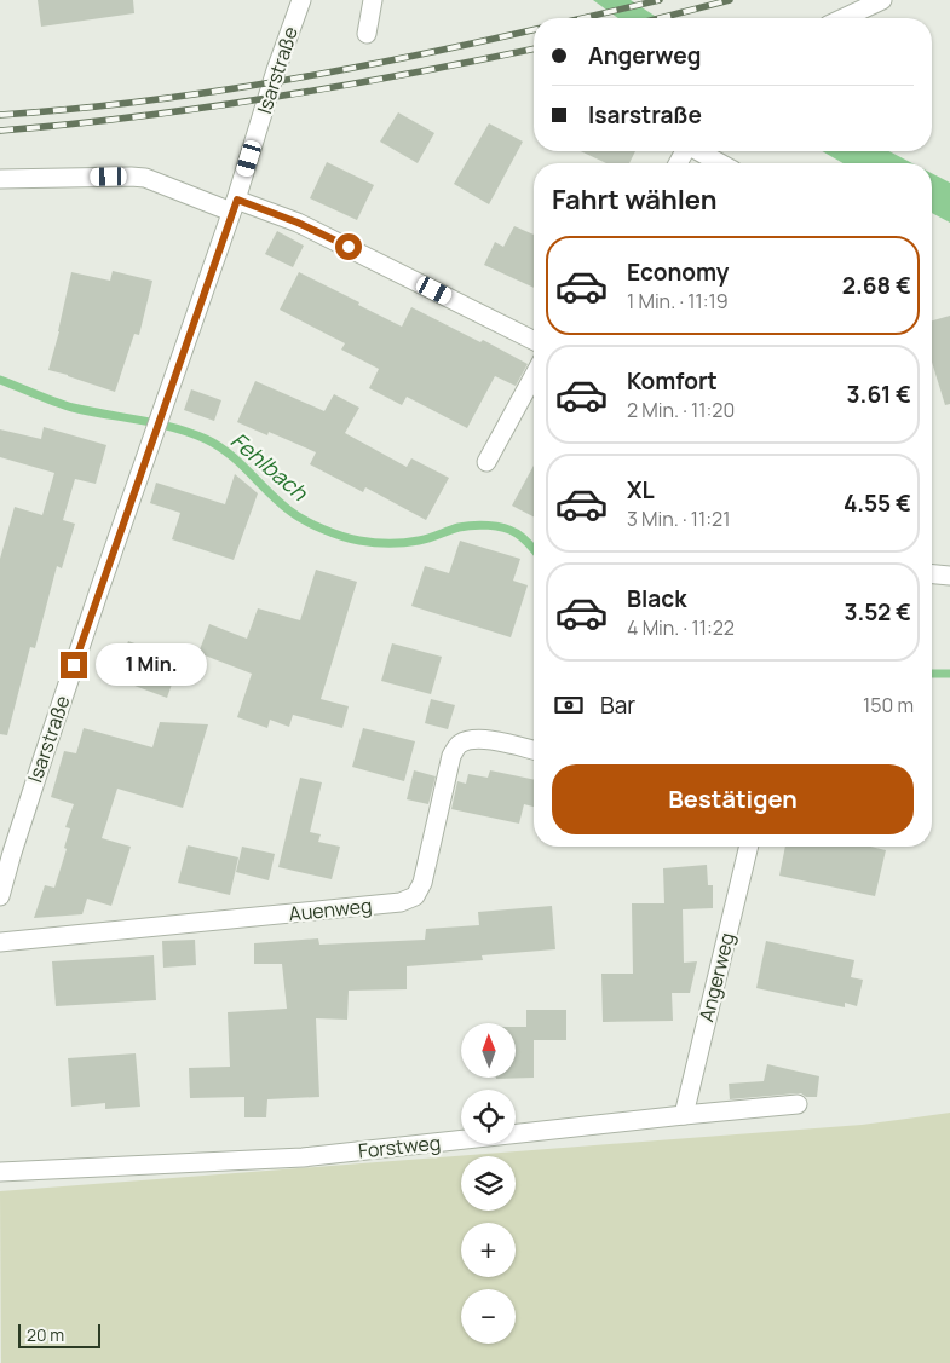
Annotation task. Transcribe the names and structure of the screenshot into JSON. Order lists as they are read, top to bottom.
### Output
{
  "streets": {
    "street": [
      "Isarstraße",
      "Auenweg",
      "Angerweg",
      "Forstweg"
    ]
  },
  "crossings": [
    ["Angerweg", "Forstweg"]
  ],
  "water": ["Fehlbach"],
  "scale_bar": "20 m",
  "north": "top",
  "page": {
    "banner": ["Angerweg", "Isarstraße"],
    "heading": "Fahrt wählen",
    "list": [
      {
        "name": "Economy",
        "note": "1 Min. · 11:19",
        "value": "2.68 €"
      },
      {
        "name": "Komfort",
        "note": "2 Min. · 11:20",
        "value": "3.61 €"
      },
      {
        "name": "XL",
        "note": "3 Min. · 11:21",
        "value": "4.55 €"
      },
      {
        "name": "Black",
        "note": "4 Min. · 11:22",
        "value": "3.52 €"
      }
    ],
    "bubble": "1 Min.",
    "pay": ["Bar", "150 m"],
    "buttons": "Bestätigen",
    "map_buttons": ["+", "−"],
    "scale": "20 m"
  }
}
